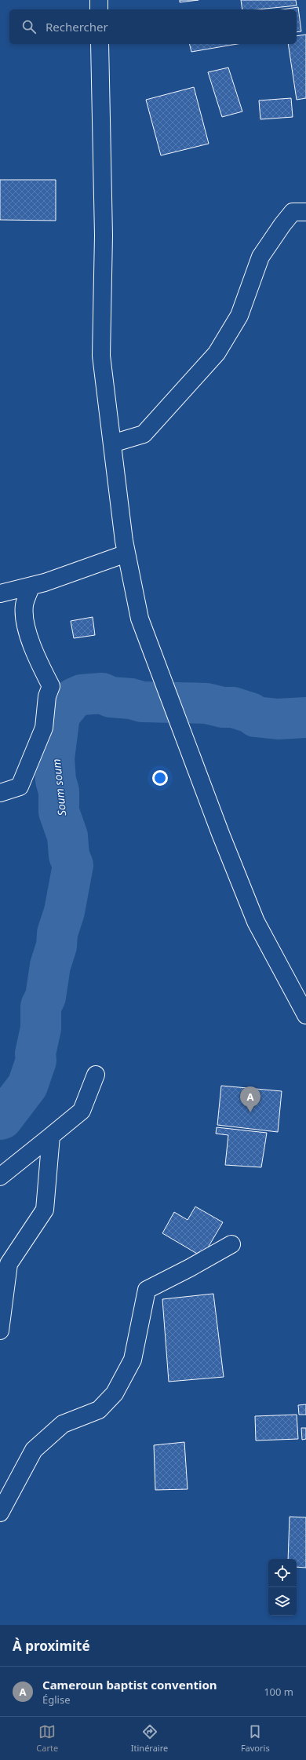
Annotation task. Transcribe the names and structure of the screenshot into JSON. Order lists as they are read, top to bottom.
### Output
{
  "water": ["Soum soum"],
  "page": {
    "search": "Rechercher",
    "pins": "A",
    "heading": "À proximité",
    "list": [
      {
        "mark": "A",
        "name": "Cameroun baptist convention",
        "note": "Église",
        "value": "100 m"
      }
    ],
    "nav": ["Carte", "Itinéraire", "Favoris"]
  }
}
